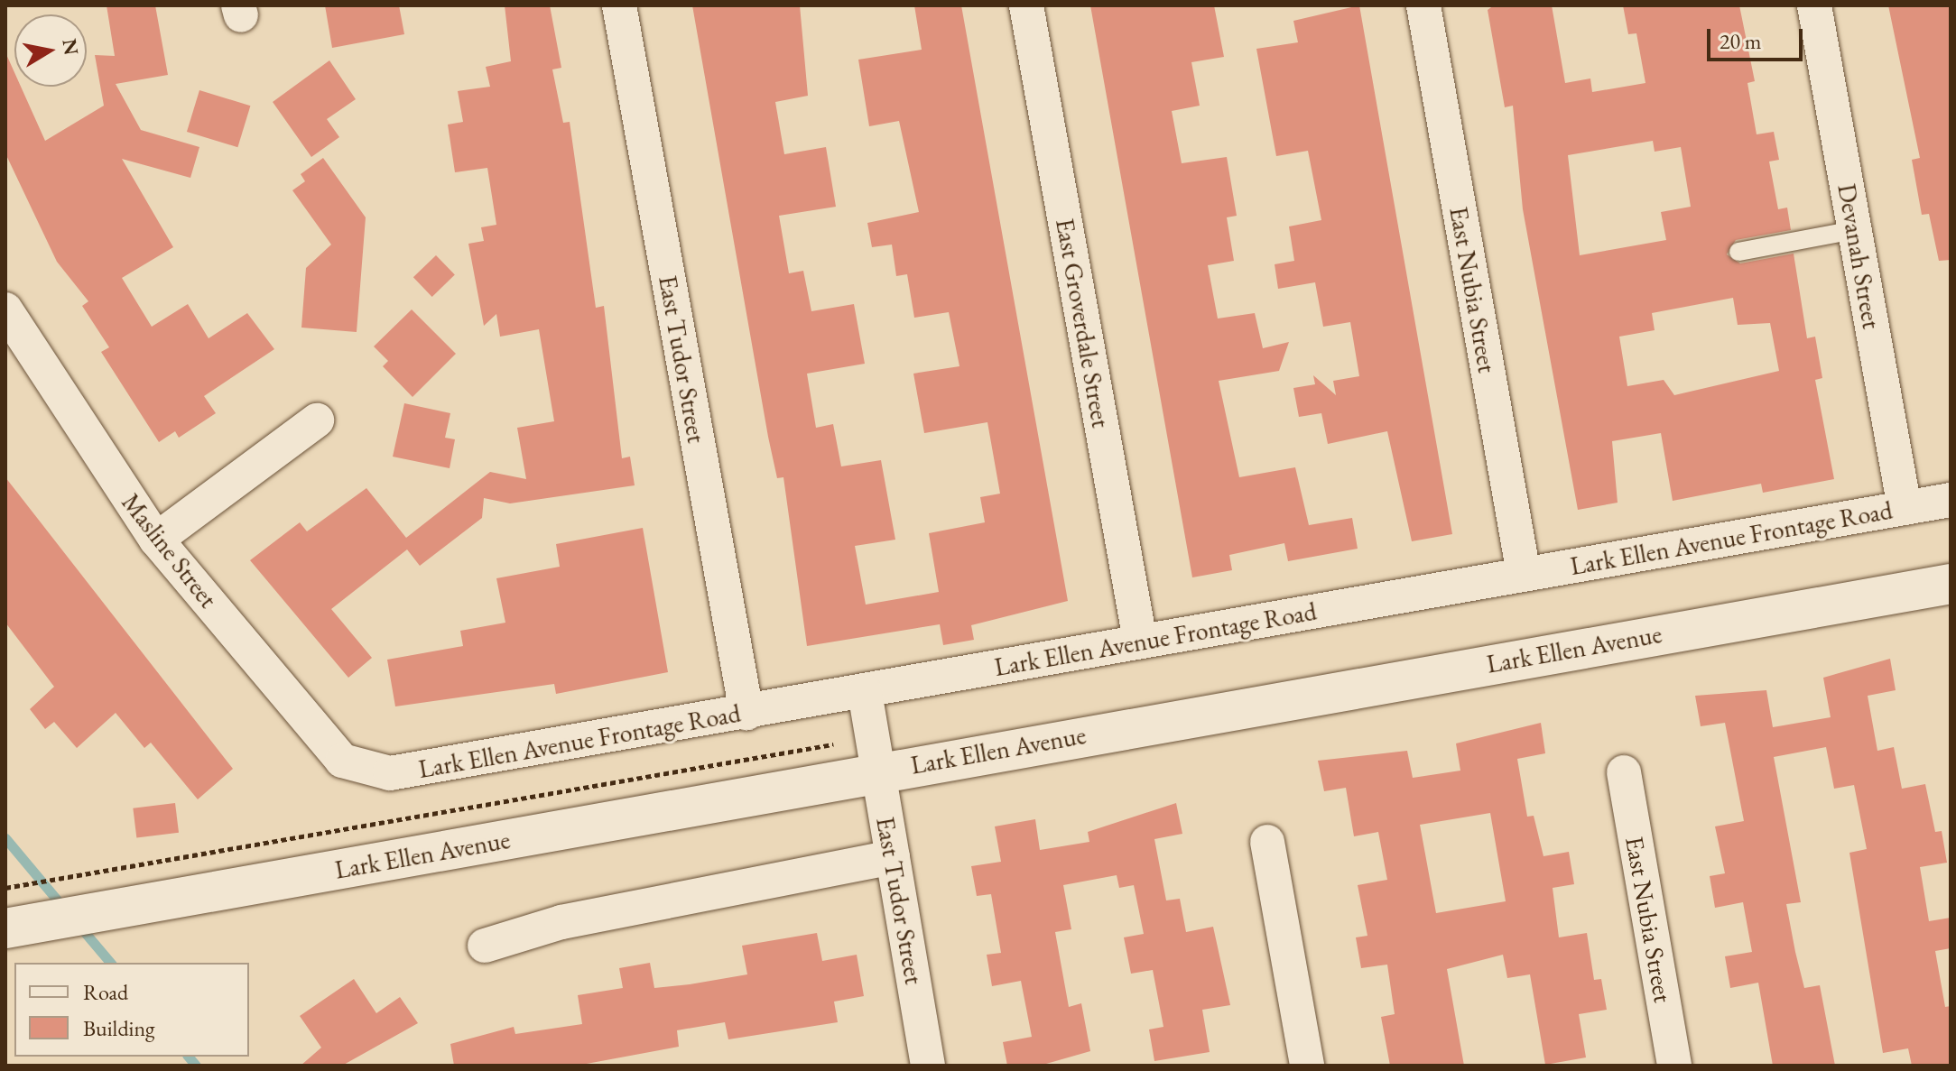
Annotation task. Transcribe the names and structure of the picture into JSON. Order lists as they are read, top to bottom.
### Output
{
  "streets": {
    "street": [
      "Devanah Street",
      "East Nubia Street",
      "East Groverdale Street",
      "East Tudor Street",
      "Lark Ellen Avenue Frontage Road",
      "Masline Street",
      "Lark Ellen Avenue"
    ]
  },
  "crossings": [
    ["Devanah Street", "Lark Ellen Avenue Frontage Road"],
    ["East Nubia Street", "Lark Ellen Avenue Frontage Road"],
    ["East Groverdale Street", "Lark Ellen Avenue Frontage Road"],
    ["East Tudor Street", "Lark Ellen Avenue Frontage Road"],
    ["East Tudor Street", "Lark Ellen Avenue"],
    ["Lark Ellen Avenue Frontage Road", "Masline Street"]
  ],
  "legend": ["Road", "Building"],
  "scale_bar": "20 m",
  "north": "right"
}
